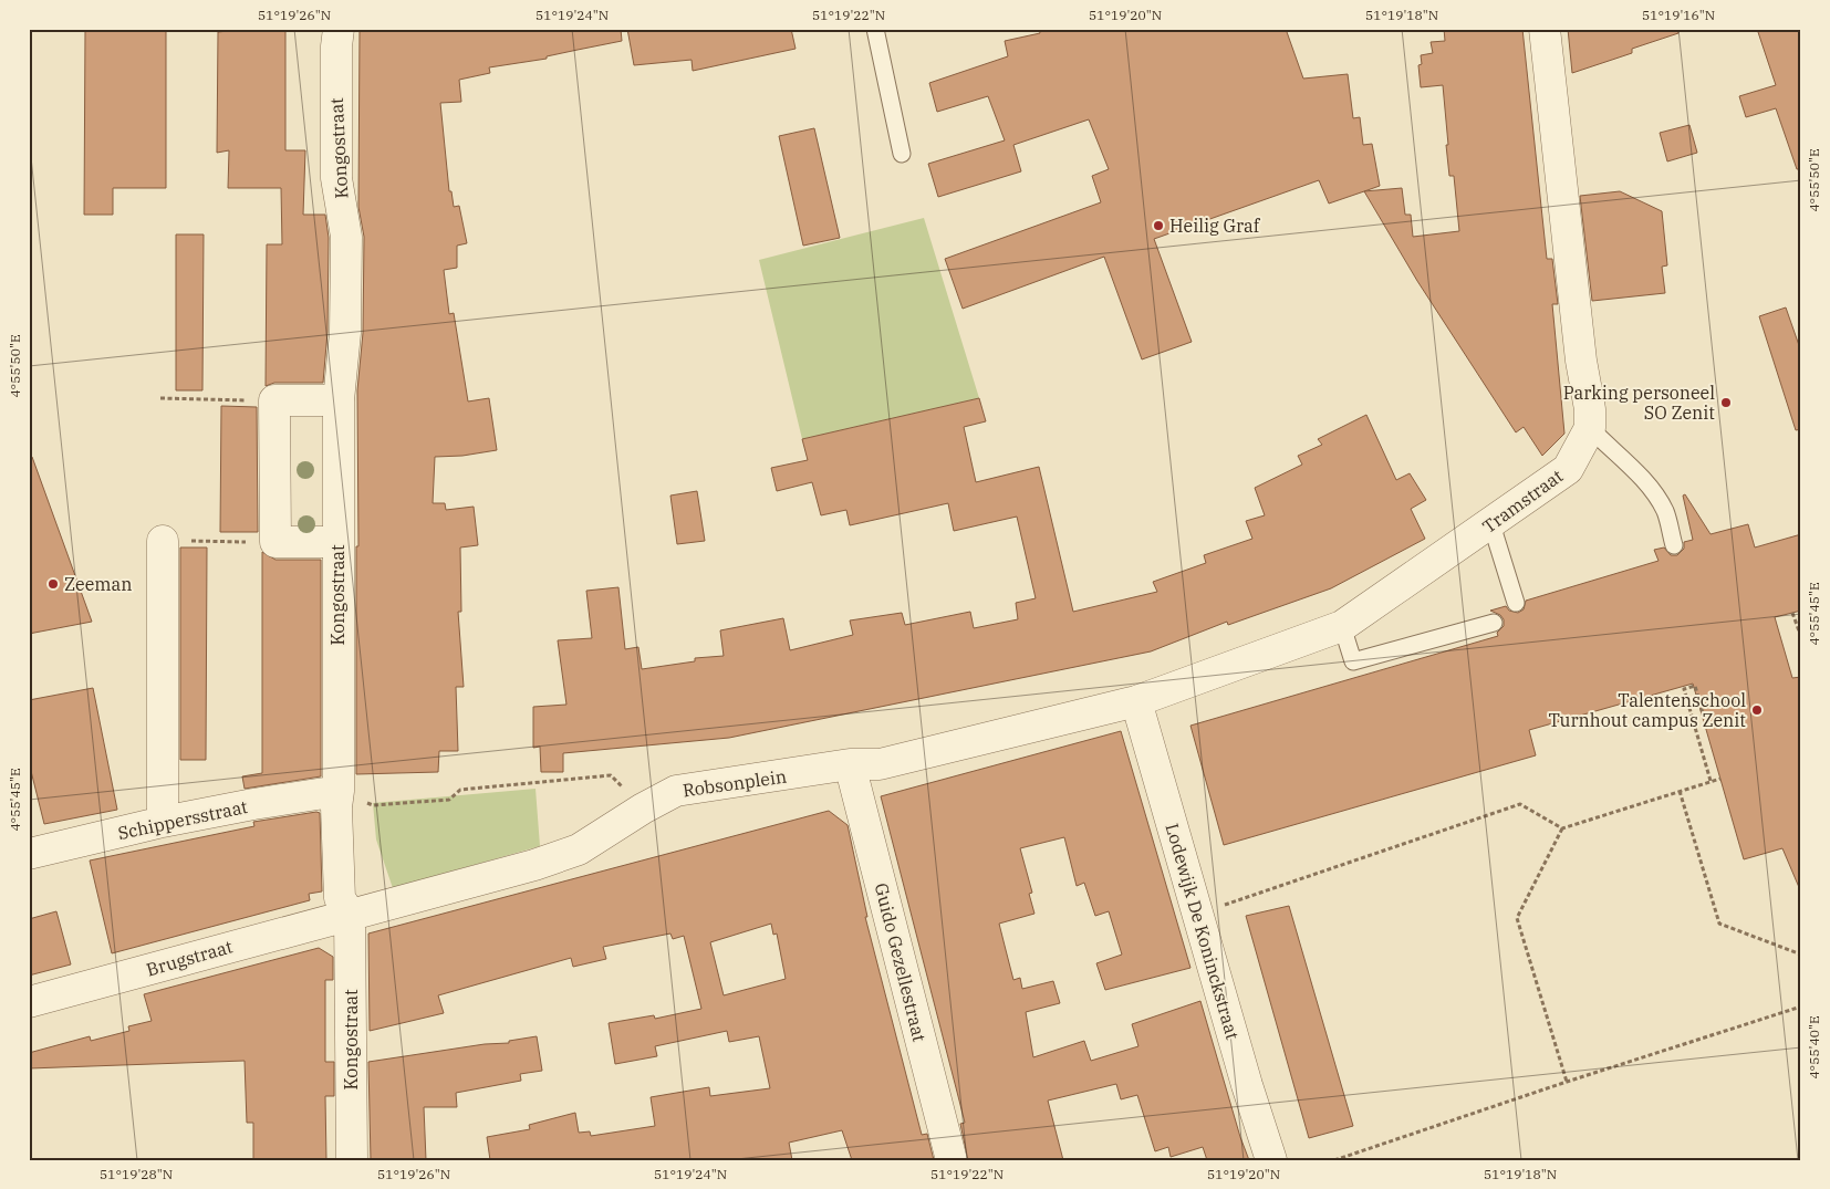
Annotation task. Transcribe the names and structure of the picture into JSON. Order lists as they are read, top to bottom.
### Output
{
  "streets": {
    "street": [
      "Kongostraat",
      "Tramstraat",
      "Robsonplein",
      "Schippersstraat",
      "Lodewijk De Koninckstraat",
      "Brugstraat",
      "Guido Gezellestraat"
    ]
  },
  "crossings": [
    ["Kongostraat", "Robsonplein"],
    ["Kongostraat", "Schippersstraat"],
    ["Kongostraat", "Brugstraat"],
    ["Tramstraat", "Robsonplein"],
    ["Tramstraat", "Lodewijk De Koninckstraat"],
    ["Robsonplein", "Lodewijk De Koninckstraat"],
    ["Robsonplein", "Brugstraat"],
    ["Robsonplein", "Guido Gezellestraat"]
  ],
  "places": [
    "Heilig Graf",
    "Parking personeel SO Zenit",
    "Zeeman",
    "Talentenschool Turnhout campus Zenit"
  ],
  "coordinates": [
    "51°19'26\"N",
    "51°19'24\"N",
    "51°19'22\"N",
    "51°19'20\"N",
    "51°19'18\"N",
    "51°19'16\"N",
    "4°55'50\"E",
    "4°55'45\"E",
    "4°55'40\"E",
    "51°19'28\"N"
  ]
}
